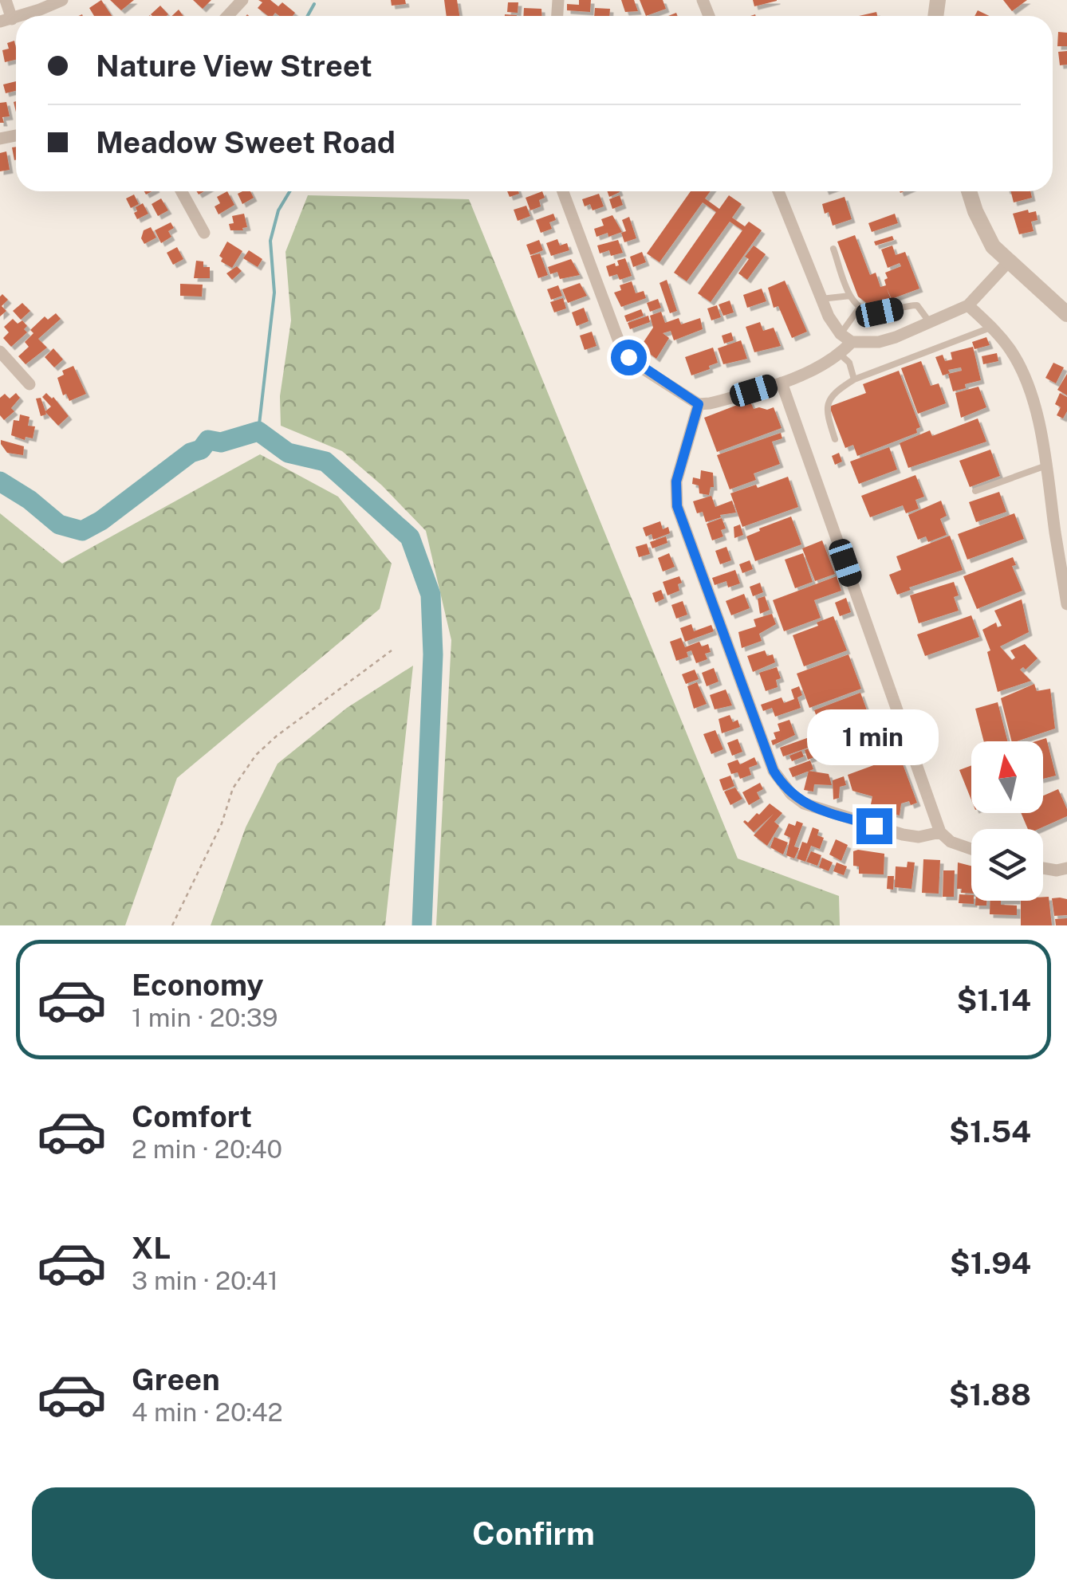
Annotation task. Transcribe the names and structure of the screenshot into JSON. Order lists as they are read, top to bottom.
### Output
{
  "north": "top",
  "page": {
    "banner": ["Nature View Street", "Meadow Sweet Road"],
    "bubble": "1 min",
    "list": [
      {
        "name": "Economy",
        "note": "1 min · 20:39",
        "value": "$1.14"
      },
      {
        "name": "Comfort",
        "note": "2 min · 20:40",
        "value": "$1.54"
      },
      {
        "name": "XL",
        "note": "3 min · 20:41",
        "value": "$1.94"
      },
      {
        "name": "Green",
        "note": "4 min · 20:42",
        "value": "$1.88"
      }
    ],
    "buttons": "Confirm"
  }
}
